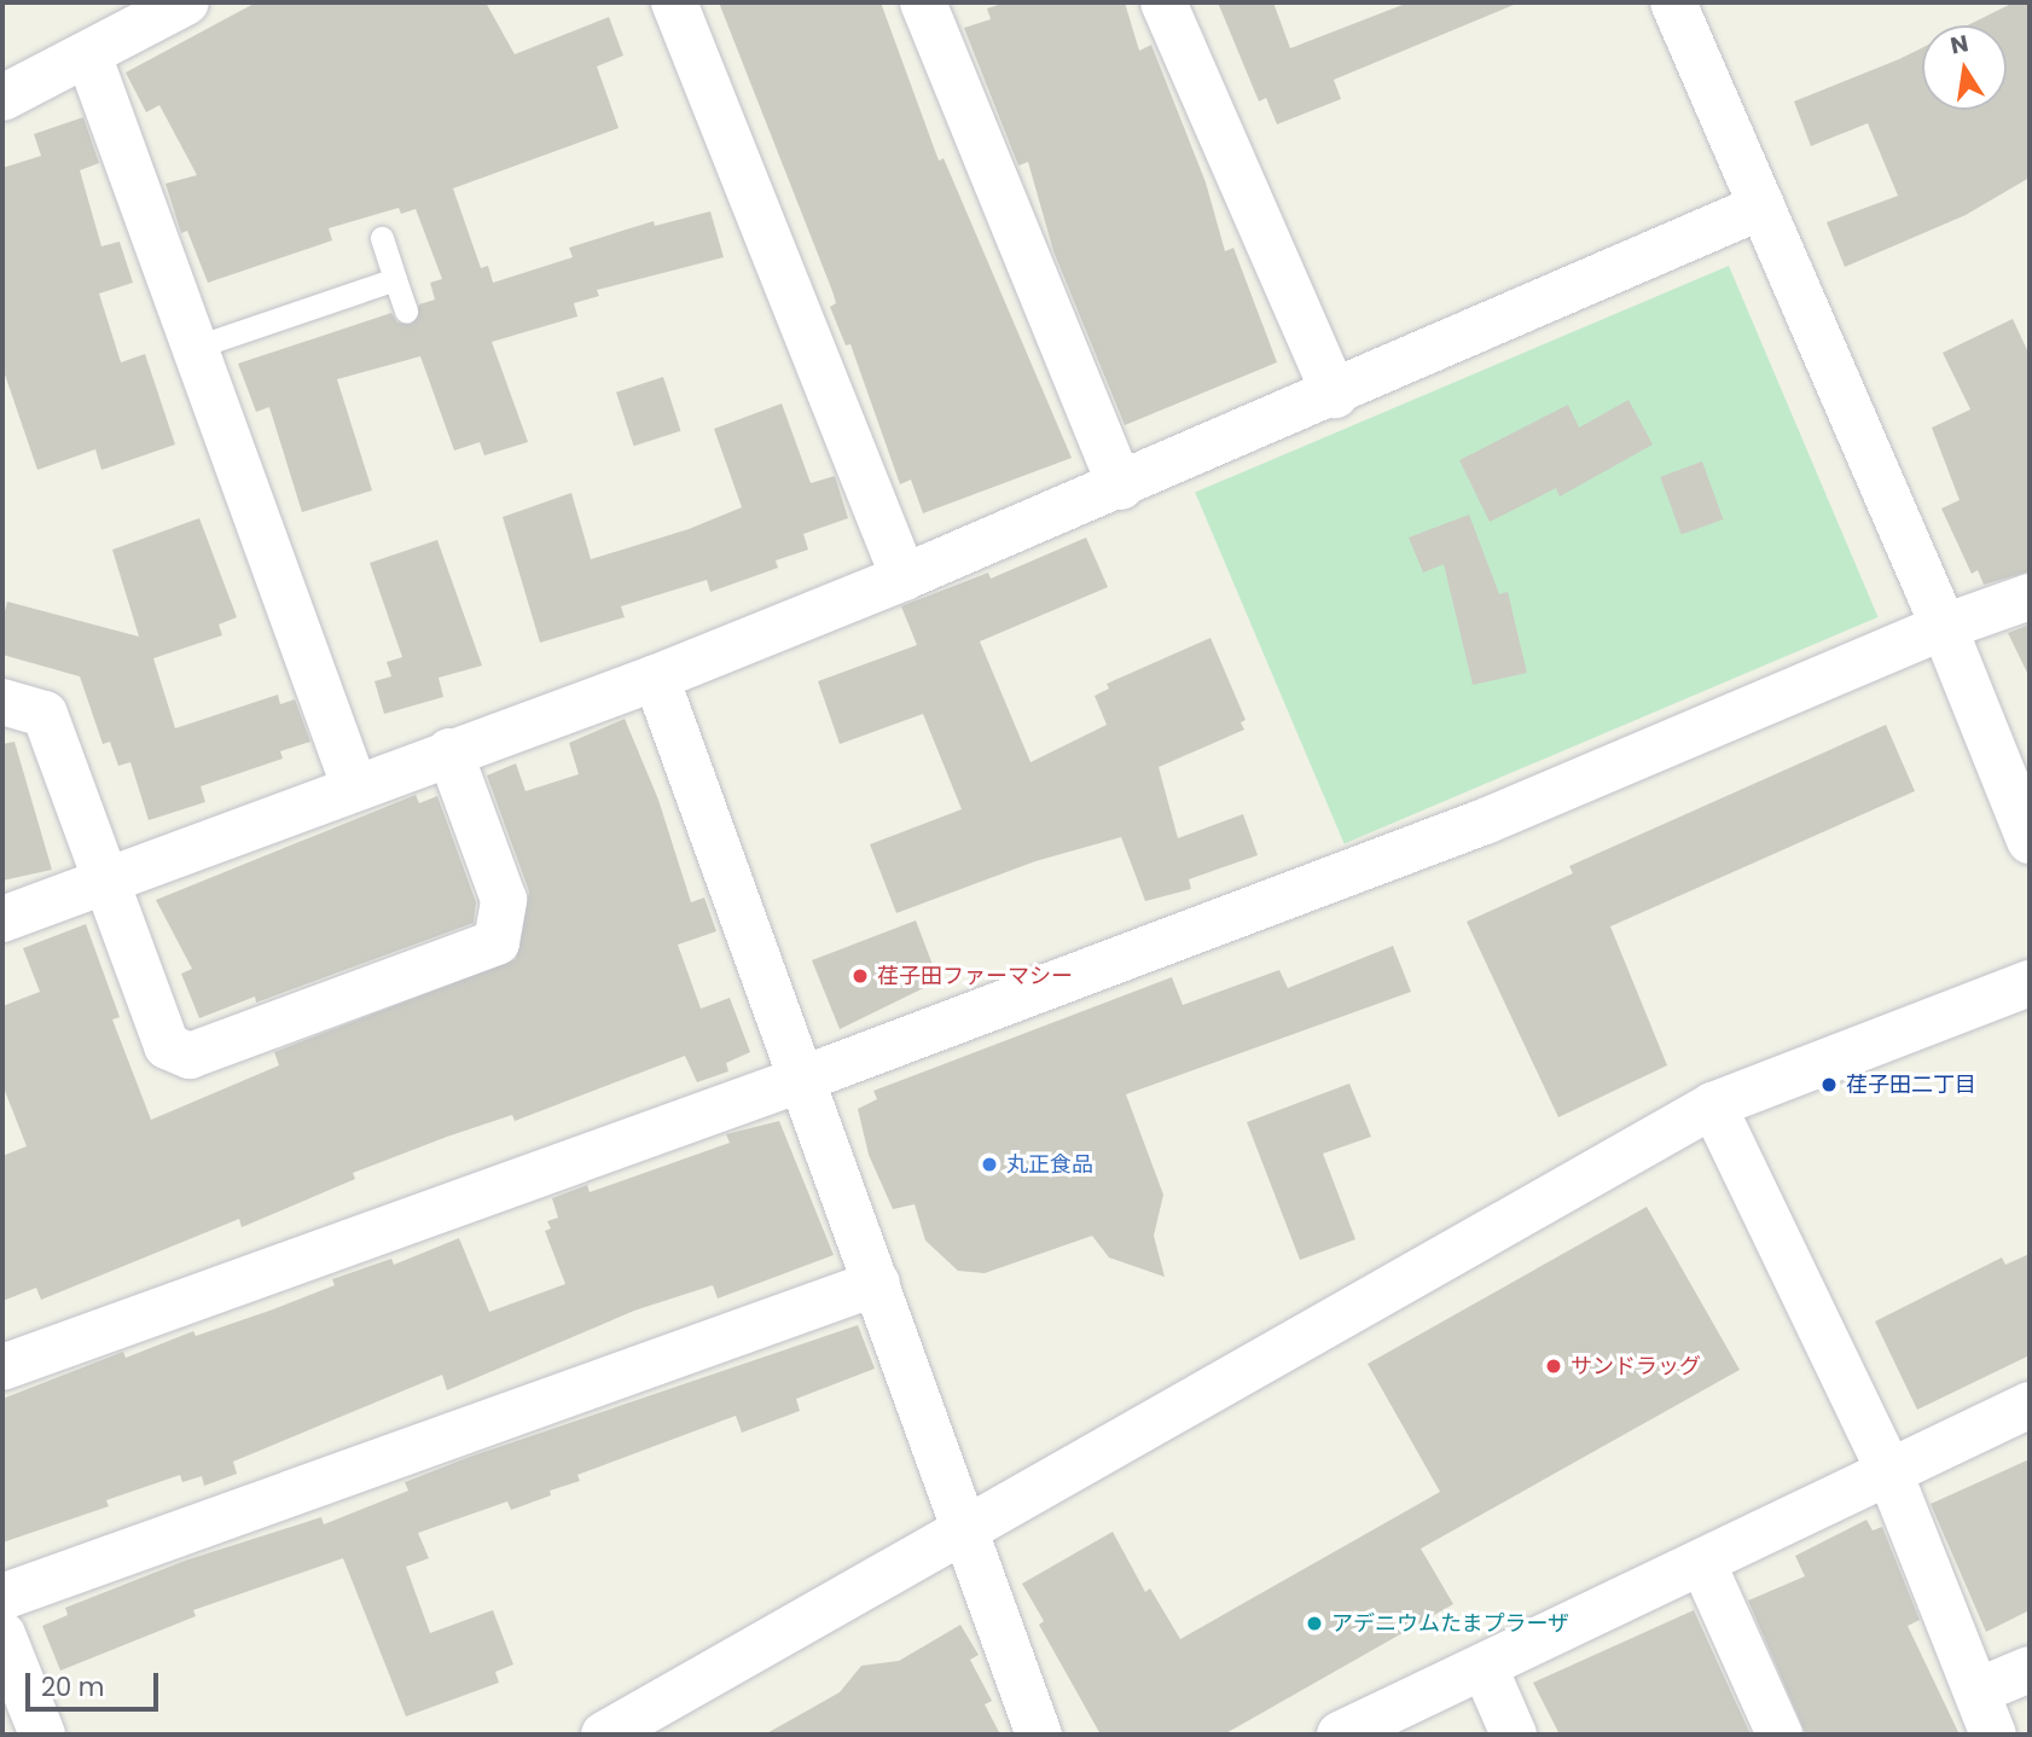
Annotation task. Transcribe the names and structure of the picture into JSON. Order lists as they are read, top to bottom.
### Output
{
  "places": [
    "荏子田ファーマシー",
    "荏子田二丁目",
    "丸正食品",
    "サンドラッグ",
    "アデニウムたまプラーザ"
  ],
  "scale_bar": "20 m",
  "north": "top"
}
